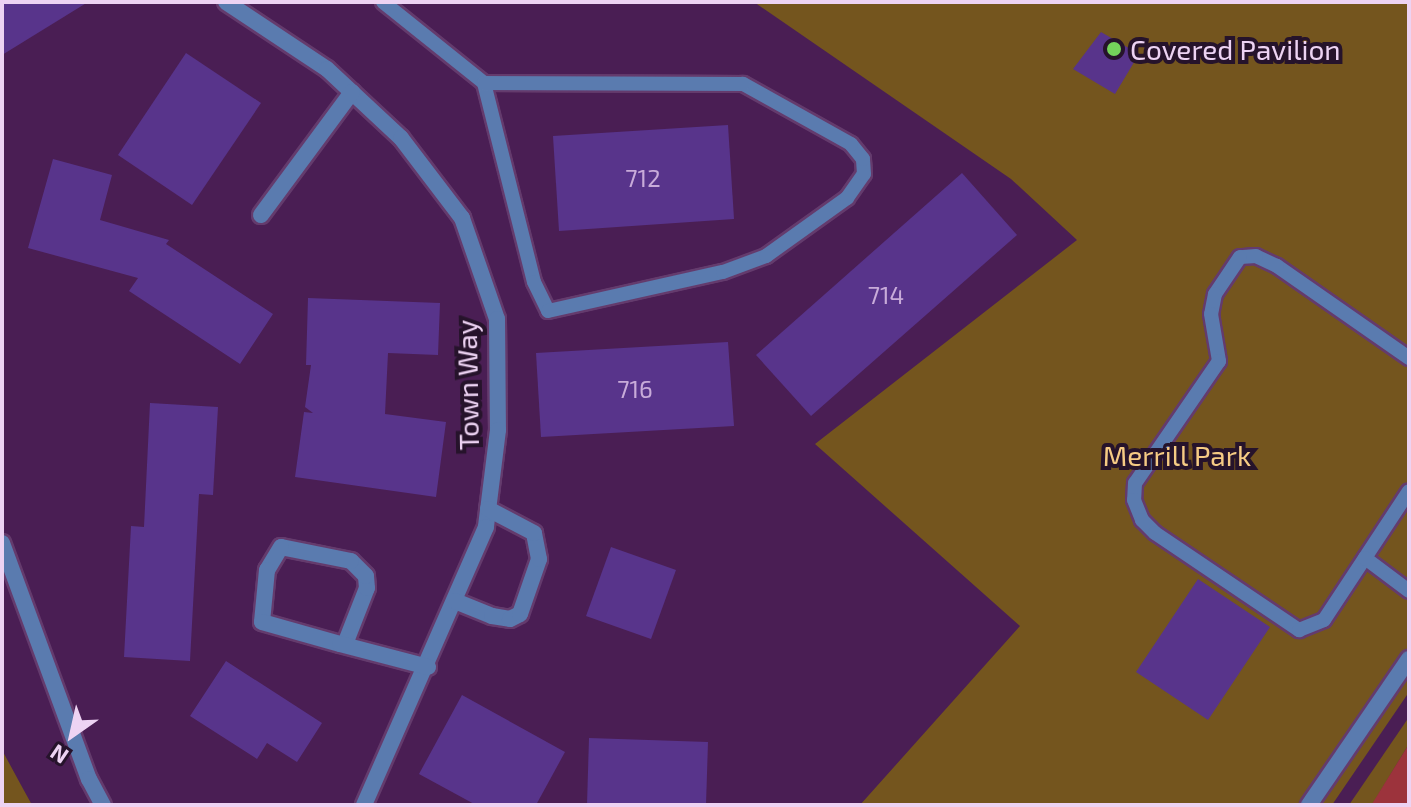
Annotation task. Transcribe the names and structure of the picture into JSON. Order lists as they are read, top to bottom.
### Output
{
  "streets": {
    "street": ["Town Way"]
  },
  "parks": ["Merrill Park"],
  "places": ["Covered Pavilion"],
  "house_numbers": ["712", "714", "716"],
  "north": "bottom left"
}
